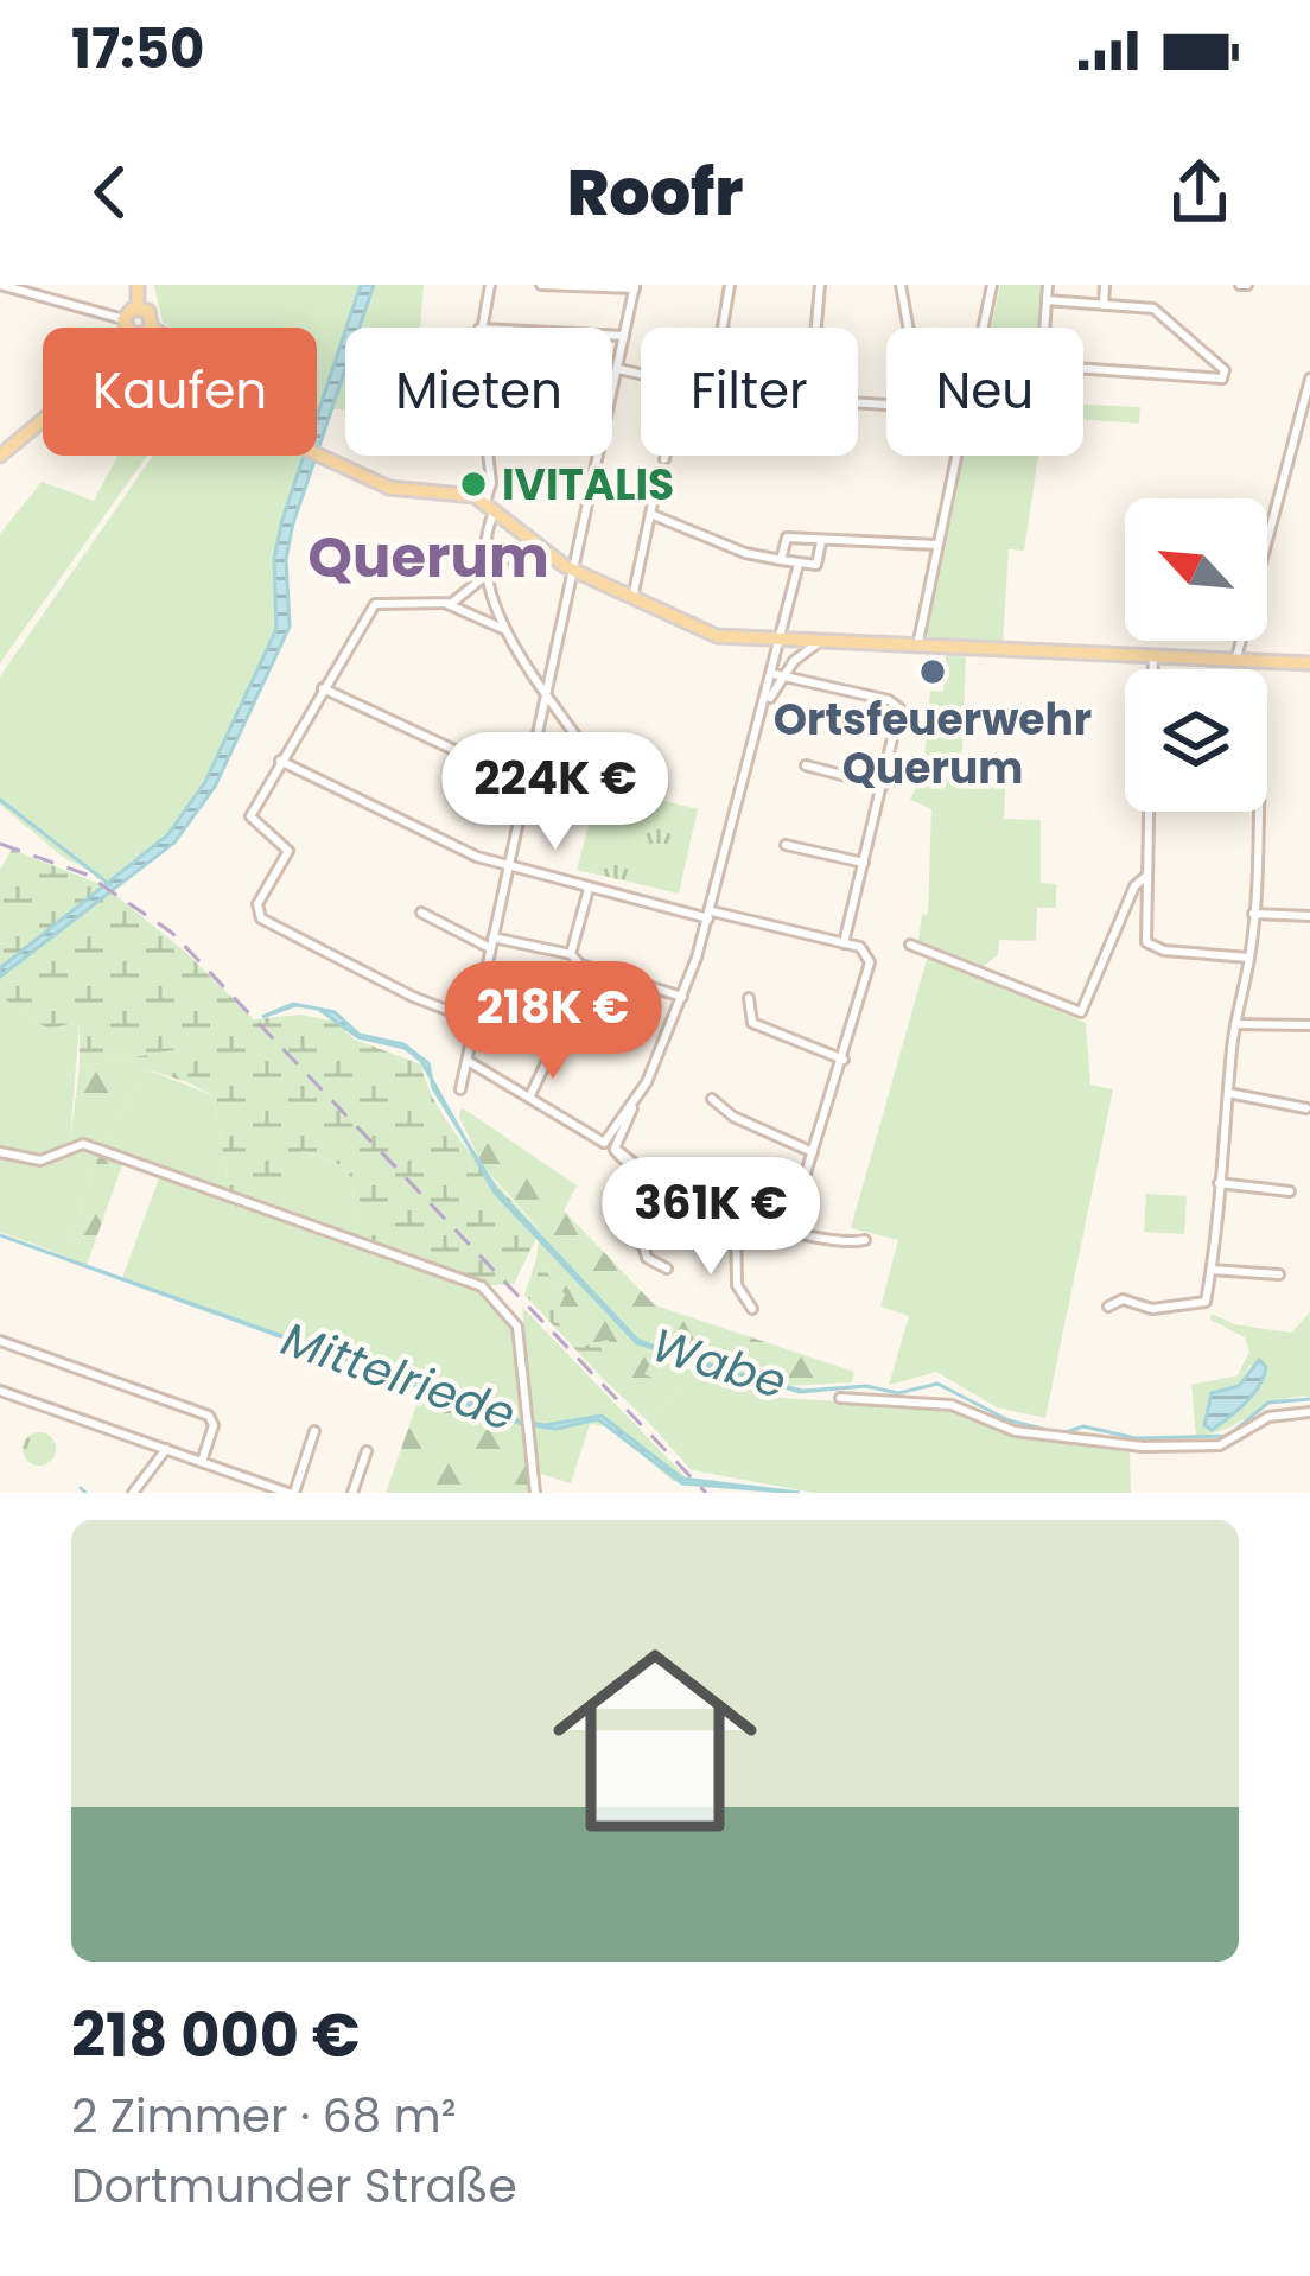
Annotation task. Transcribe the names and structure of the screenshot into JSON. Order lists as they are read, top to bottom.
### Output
{
  "districts": ["Querum"],
  "water": ["Wabe", "Mittelriede"],
  "places": ["IVITALIS", "Ortsfeuerwehr Querum"],
  "north": "top left",
  "page": {
    "status": "17:50",
    "header": "Roofr",
    "chip": [
      "Kaufen",
      "Mieten",
      "Filter",
      "Neu"
    ],
    "price": ["224K €", "218K €", "361K €"],
    "list": [
      {
        "name": "218 000 €",
        "note": "2 Zimmer · 68 m² · Dortmunder Straße"
      }
    ]
  }
}
